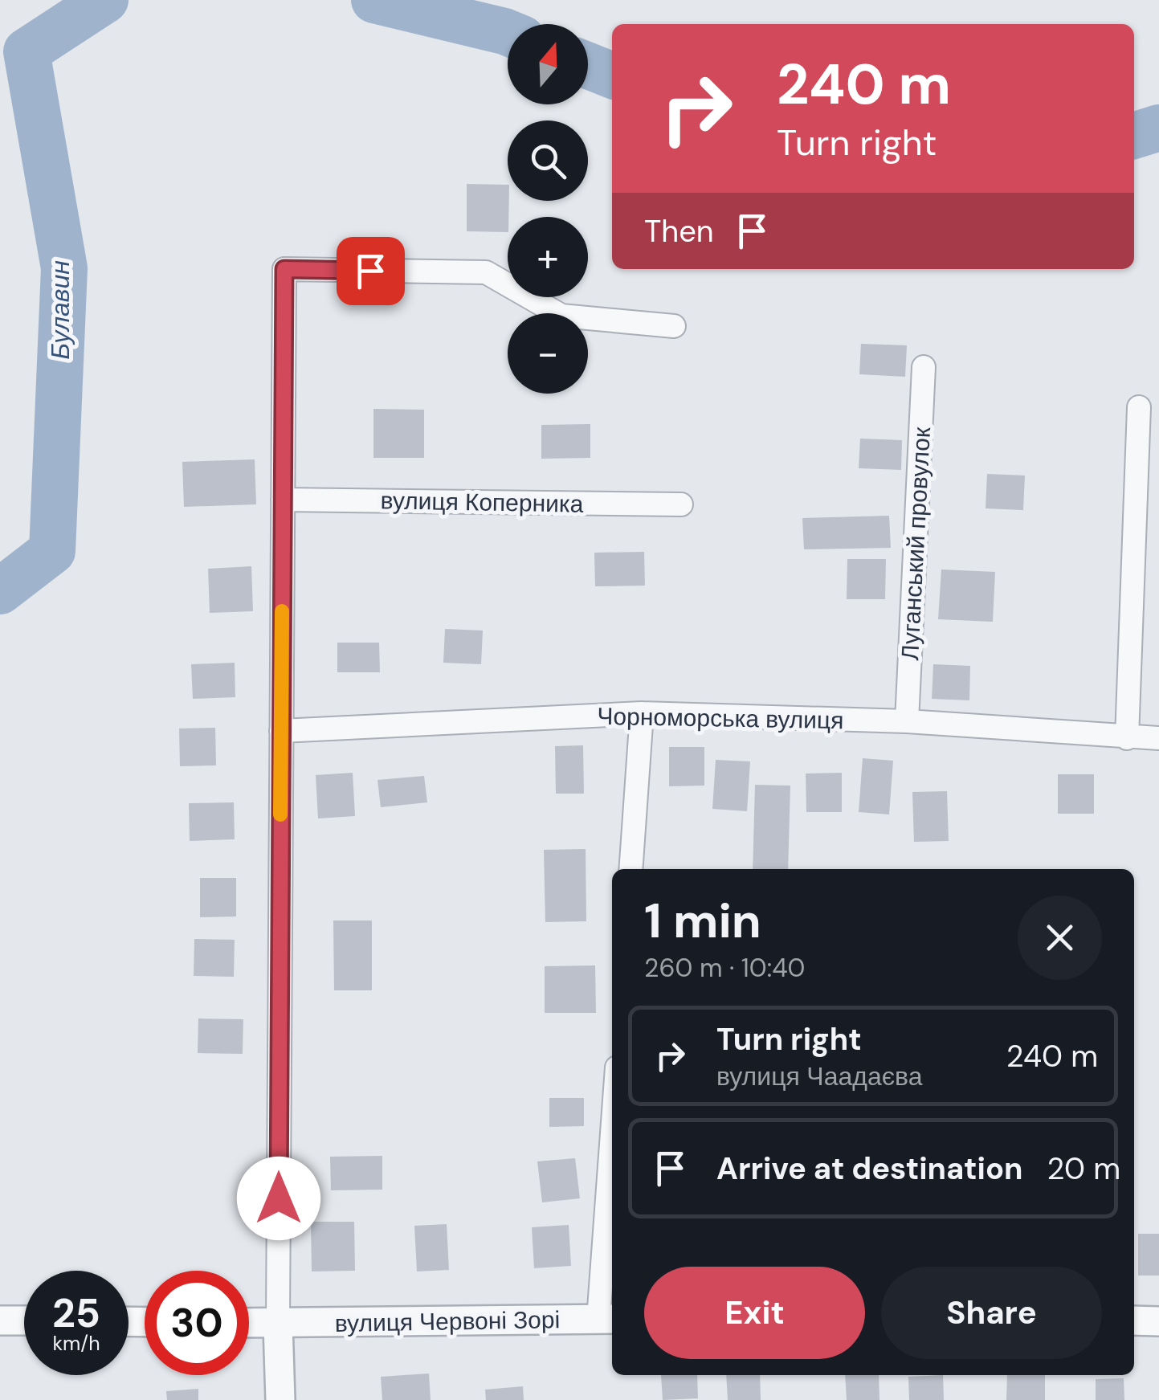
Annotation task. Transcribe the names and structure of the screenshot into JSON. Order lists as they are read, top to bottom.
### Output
{
  "streets": {
    "street": [
      "вулиця Коперника",
      "Луганський провулок",
      "Чорноморська вулиця",
      "вулиця Червоні Зорі"
    ]
  },
  "crossings": [
    ["Луганський провулок", "Чорноморська вулиця"]
  ],
  "water": ["Булавин"],
  "north": "top",
  "page": {
    "map_buttons": ["+", "−"],
    "turn": ["240 m", "Turn right"],
    "then": "Then",
    "heading": ["1 min", "260 m · 10:40"],
    "list": [
      {
        "name": "Turn right",
        "note": "вулиця Чаадаєва",
        "value": "240 m"
      },
      {
        "name": "Arrive at destination",
        "value": "20 m"
      }
    ],
    "buttons": ["Exit", "Share"],
    "speed": "25 km/h",
    "limit": "30"
  }
}
